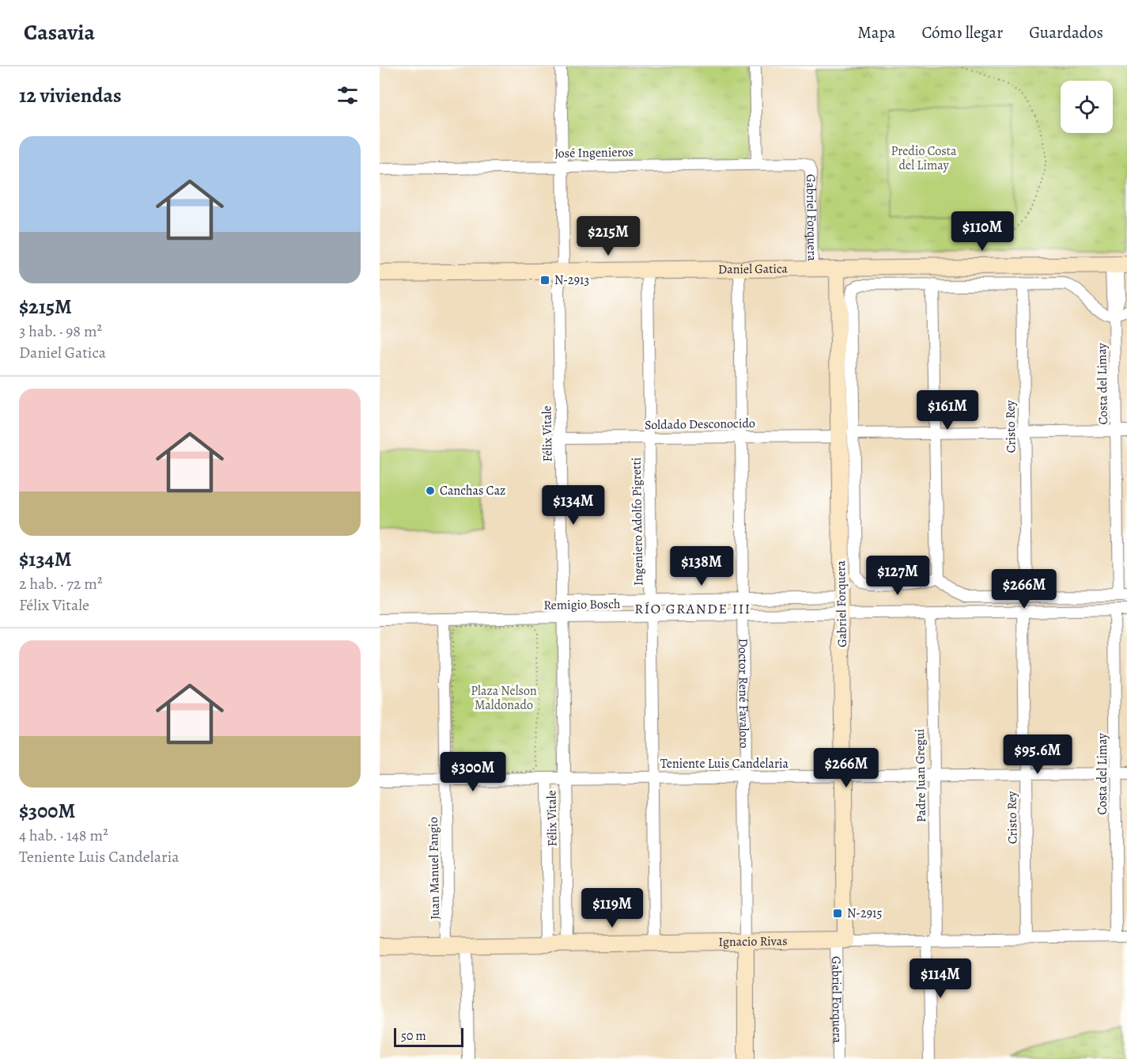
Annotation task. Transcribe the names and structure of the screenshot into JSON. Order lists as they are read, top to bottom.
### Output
{
  "streets": {
    "street": [
      "José Ingenieros",
      "Gabriel Forquera",
      "Daniel Gatica",
      "Costa del Limay",
      "Soldado Desconocido",
      "Cristo Rey",
      "Félix Vitale",
      "Ingeniero Adolfo Pigretti",
      "Remigio Bosch",
      "Doctor René Favaloro",
      "Teniente Luis Candelaria",
      "Padre Juan Gregui",
      "Juan Manuel Fangio",
      "Ignacio Rivas"
    ]
  },
  "crossings": [
    ["José Ingenieros", "Gabriel Forquera"],
    ["José Ingenieros", "Félix Vitale"],
    ["Gabriel Forquera", "Daniel Gatica"],
    ["Gabriel Forquera", "Soldado Desconocido"],
    ["Gabriel Forquera", "Remigio Bosch"],
    ["Gabriel Forquera", "Teniente Luis Candelaria"],
    ["Gabriel Forquera", "Ignacio Rivas"],
    ["Daniel Gatica", "Costa del Limay"],
    ["Daniel Gatica", "Félix Vitale"],
    ["Daniel Gatica", "Ingeniero Adolfo Pigretti"],
    ["Daniel Gatica", "Doctor René Favaloro"],
    ["Costa del Limay", "Soldado Desconocido"],
    ["Costa del Limay", "Remigio Bosch"],
    ["Costa del Limay", "Teniente Luis Candelaria"],
    ["Costa del Limay", "Ignacio Rivas"],
    ["Soldado Desconocido", "Cristo Rey"],
    ["Soldado Desconocido", "Félix Vitale"],
    ["Soldado Desconocido", "Ingeniero Adolfo Pigretti"],
    ["Soldado Desconocido", "Doctor René Favaloro"],
    ["Cristo Rey", "Remigio Bosch"],
    ["Cristo Rey", "Teniente Luis Candelaria"],
    ["Cristo Rey", "Ignacio Rivas"],
    ["Félix Vitale", "Remigio Bosch"],
    ["Félix Vitale", "Teniente Luis Candelaria"],
    ["Félix Vitale", "Ignacio Rivas"],
    ["Ingeniero Adolfo Pigretti", "Remigio Bosch"],
    ["Ingeniero Adolfo Pigretti", "Teniente Luis Candelaria"],
    ["Ingeniero Adolfo Pigretti", "Ignacio Rivas"],
    ["Remigio Bosch", "Doctor René Favaloro"],
    ["Remigio Bosch", "Padre Juan Gregui"],
    ["Remigio Bosch", "Juan Manuel Fangio"],
    ["Doctor René Favaloro", "Teniente Luis Candelaria"],
    ["Doctor René Favaloro", "Ignacio Rivas"],
    ["Teniente Luis Candelaria", "Padre Juan Gregui"],
    ["Teniente Luis Candelaria", "Juan Manuel Fangio"],
    ["Padre Juan Gregui", "Ignacio Rivas"],
    ["Juan Manuel Fangio", "Ignacio Rivas"]
  ],
  "districts": ["RÍO GRANDE III"],
  "parks": ["Predio Costa del Limay", "Plaza Nelson Maldonado"],
  "places": {
    "transit": ["N-2913", "N-2915"],
    "other": ["Canchas Caz"]
  },
  "scale_bar": "50 m",
  "page": {
    "header": "Casavia",
    "nav": ["Mapa", "Cómo llegar", "Guardados"],
    "heading": "12 viviendas",
    "list": [
      {
        "name": "$215M",
        "note": "3 hab. · 98 m² · Daniel Gatica"
      },
      {
        "name": "$134M",
        "note": "2 hab. · 72 m² · Félix Vitale"
      },
      {
        "name": "$300M",
        "note": "4 hab. · 148 m² · Teniente Luis Candelaria"
      }
    ],
    "price": [
      "$110M",
      "$215M",
      "$161M",
      "$134M",
      "$138M",
      "$127M",
      "$266M",
      "$95.6M",
      "$266M",
      "$300M",
      "$119M",
      "$114M"
    ],
    "scale": "50 m"
  }
}
